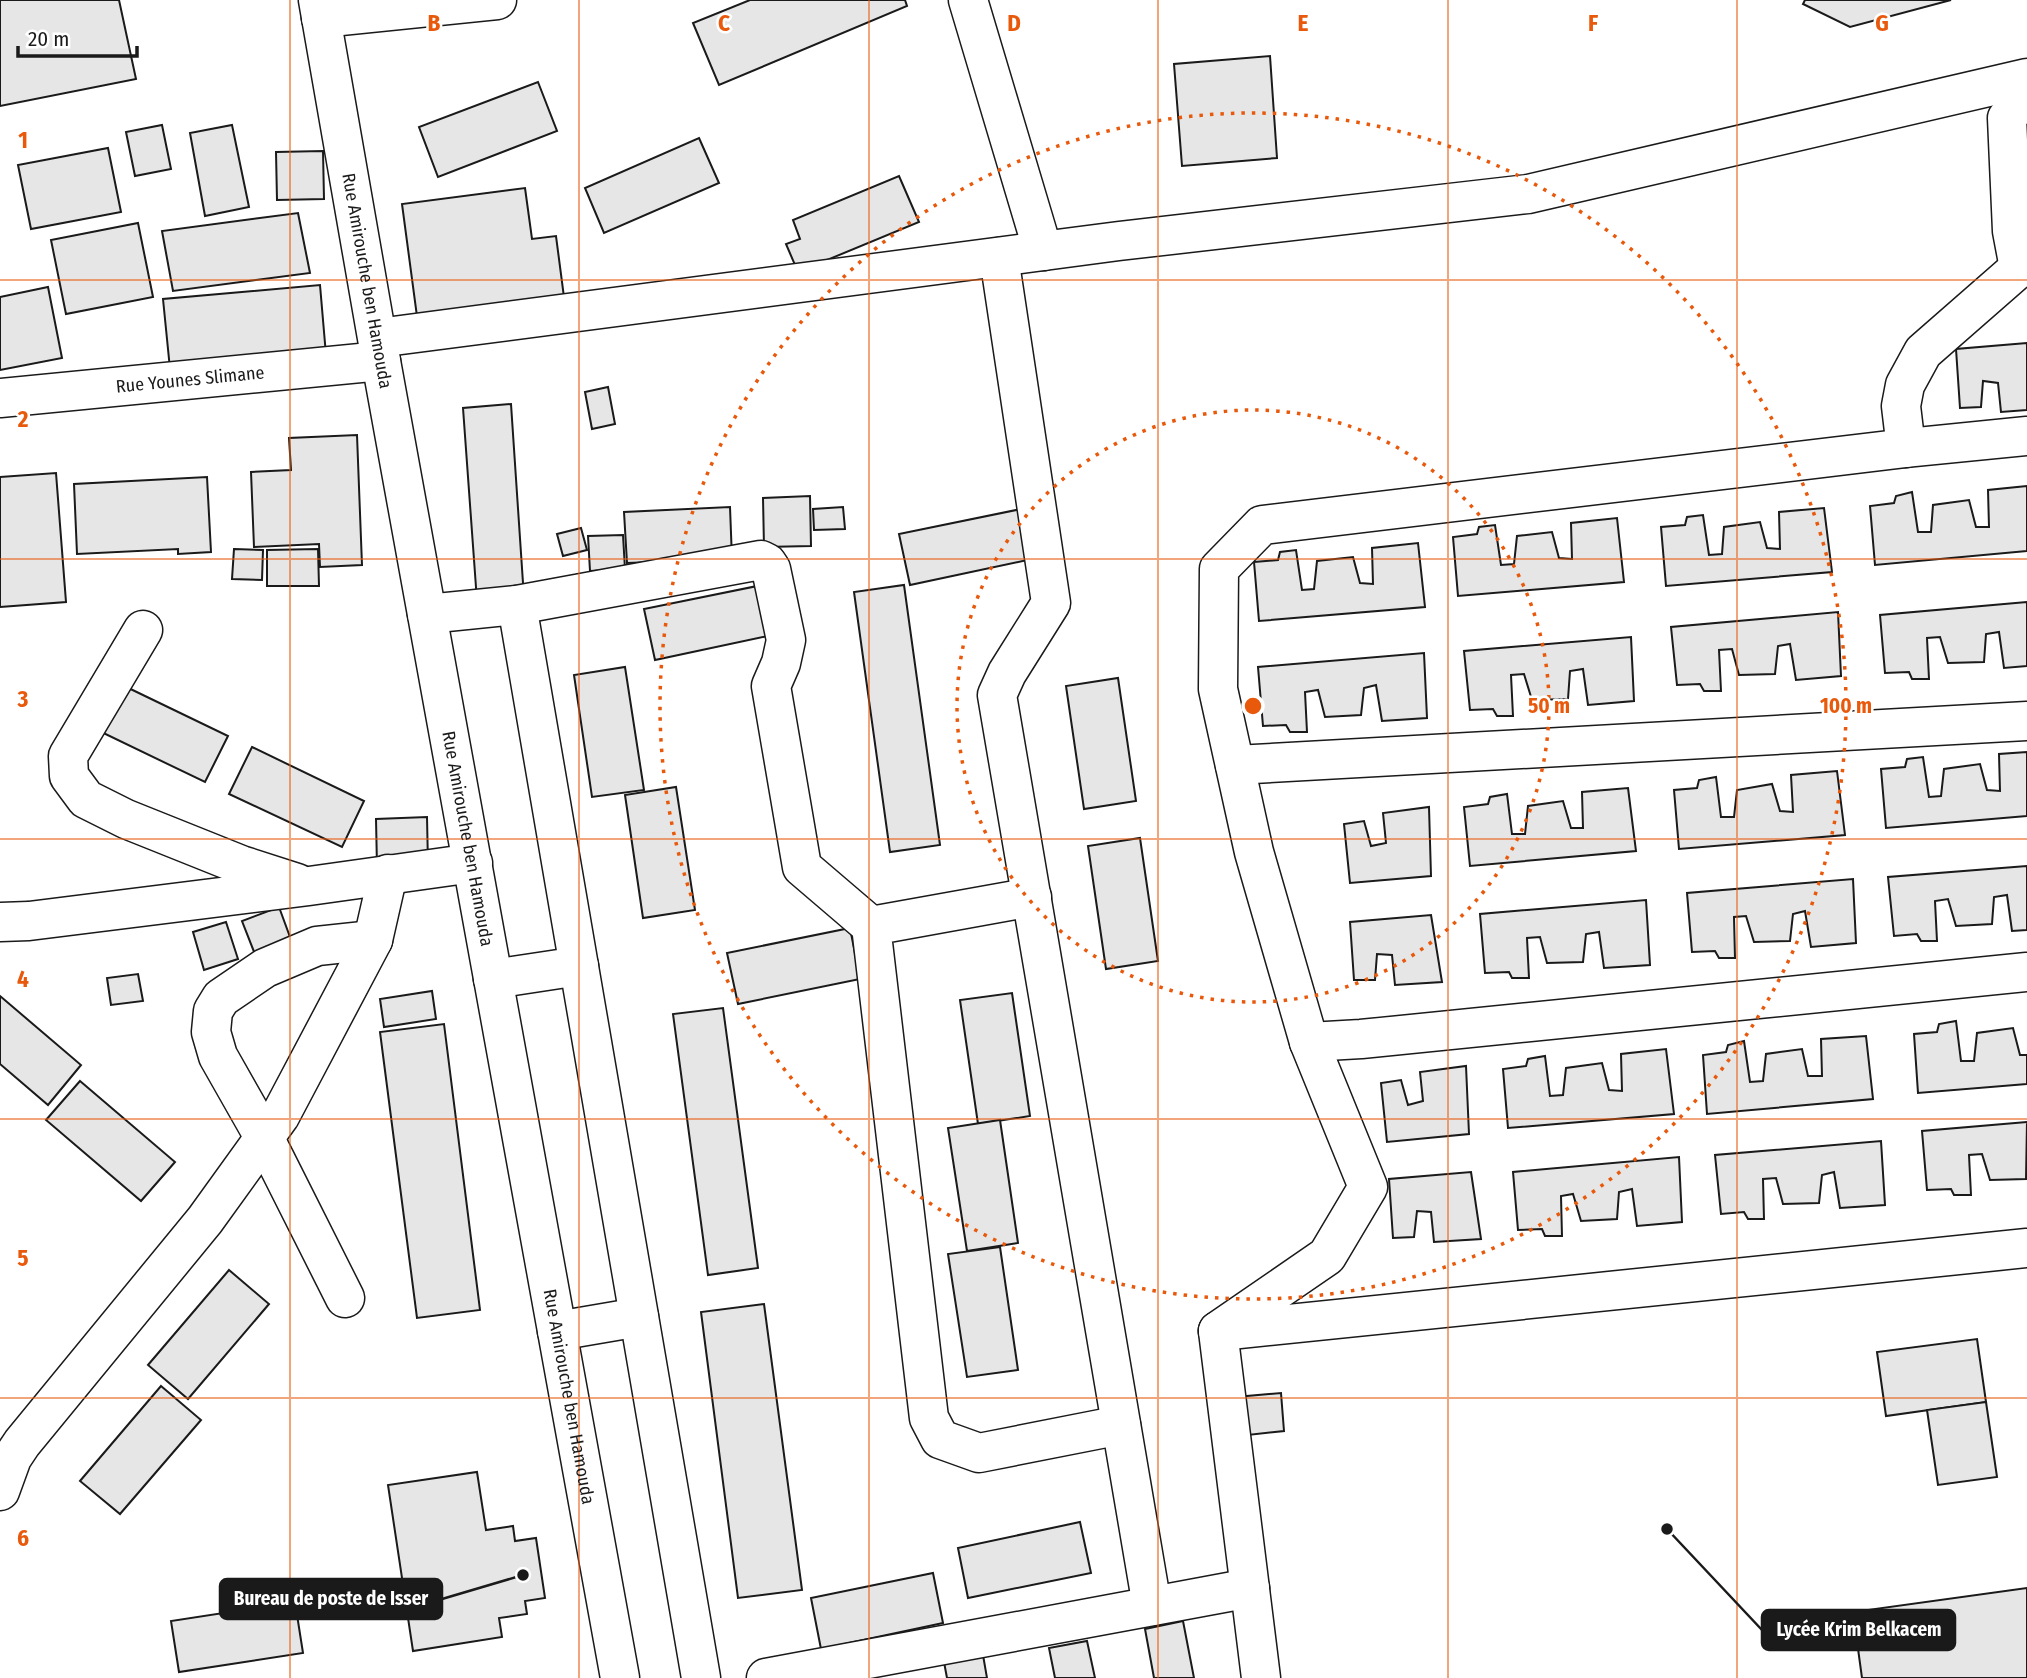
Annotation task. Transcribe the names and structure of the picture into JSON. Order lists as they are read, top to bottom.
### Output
{
  "streets": {
    "street": ["Rue Amirouche ben Hamouda", "Rue Younes Slimane"]
  },
  "crossings": [
    ["Rue Amirouche ben Hamouda", "Rue Younes Slimane"]
  ],
  "places": ["Lycée Krim Belkacem", "Bureau de poste de Isser"],
  "scale_bar": "20 m",
  "grid": {
    "columns": [
      "B",
      "C",
      "D",
      "E",
      "F",
      "G"
    ],
    "rows": [
      "1",
      "2",
      "3",
      "4",
      "5",
      "6"
    ]
  },
  "rings": ["50 m", "100 m"]
}
